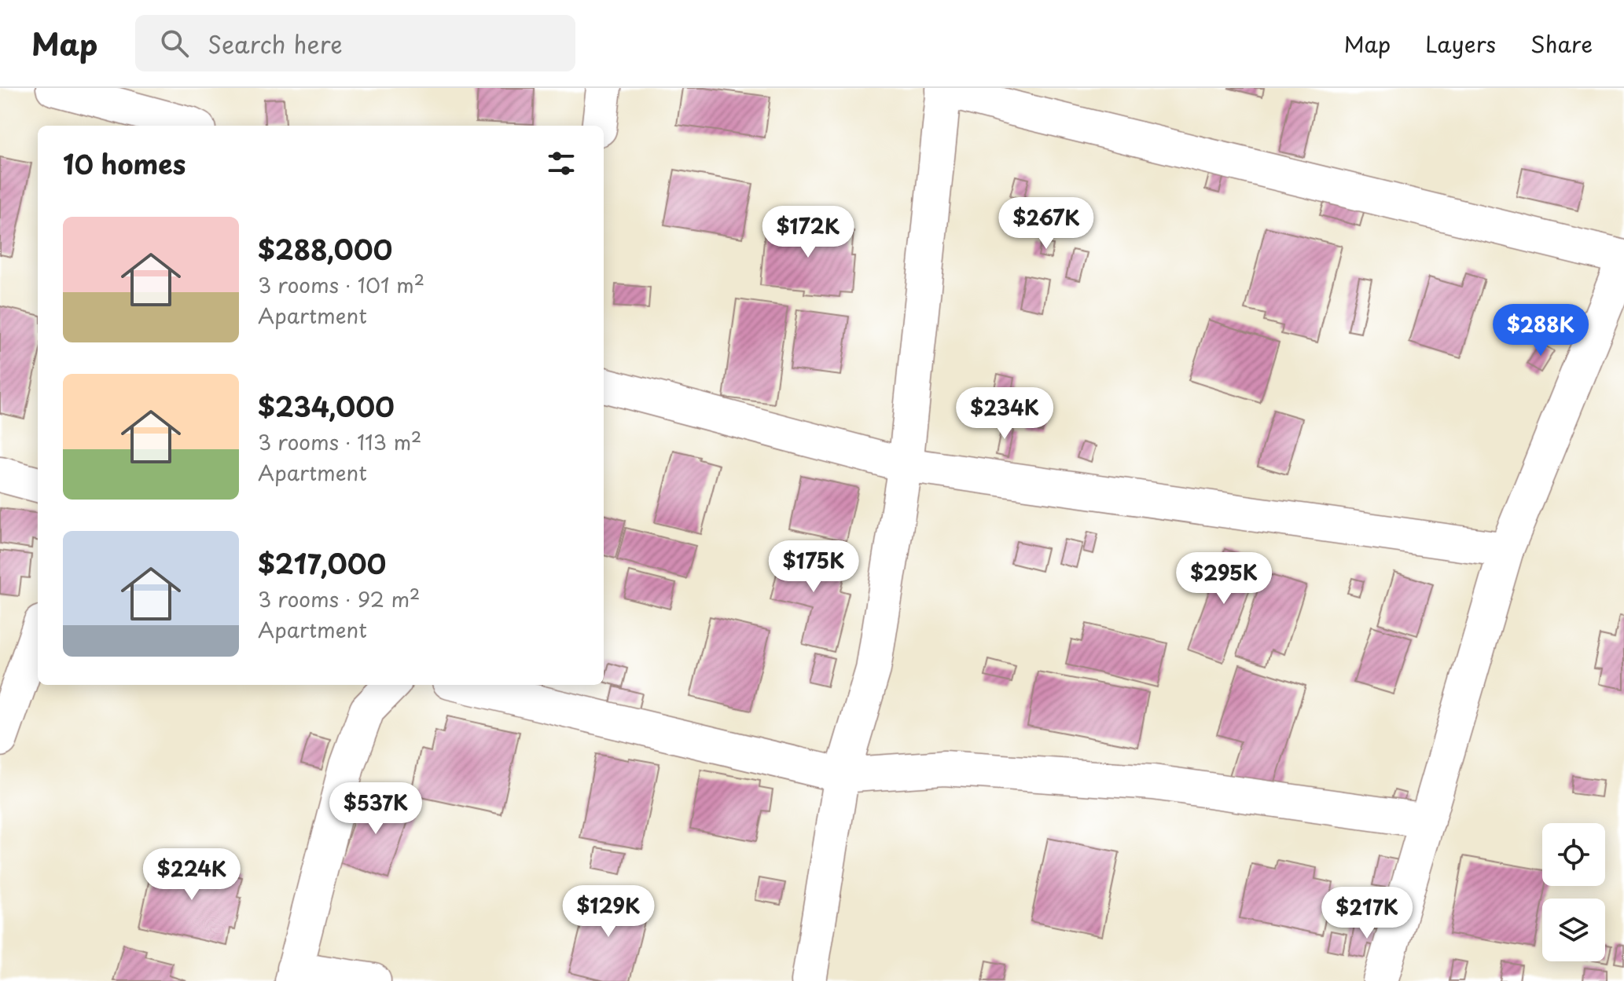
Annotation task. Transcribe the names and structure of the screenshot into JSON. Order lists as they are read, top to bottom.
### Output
{
  "page": {
    "header": "Map",
    "search": "Search here",
    "nav": ["Map", "Layers", "Share"],
    "heading": "10 homes",
    "price": [
      "$267K",
      "$172K",
      "$288K",
      "$234K",
      "$175K",
      "$295K",
      "$537K",
      "$224K",
      "$129K",
      "$217K"
    ],
    "list": [
      {
        "name": "$288,000",
        "note": "3 rooms · 101 m² · Apartment"
      },
      {
        "name": "$234,000",
        "note": "3 rooms · 113 m² · Apartment"
      },
      {
        "name": "$217,000",
        "note": "3 rooms · 92 m² · Apartment"
      }
    ]
  }
}
